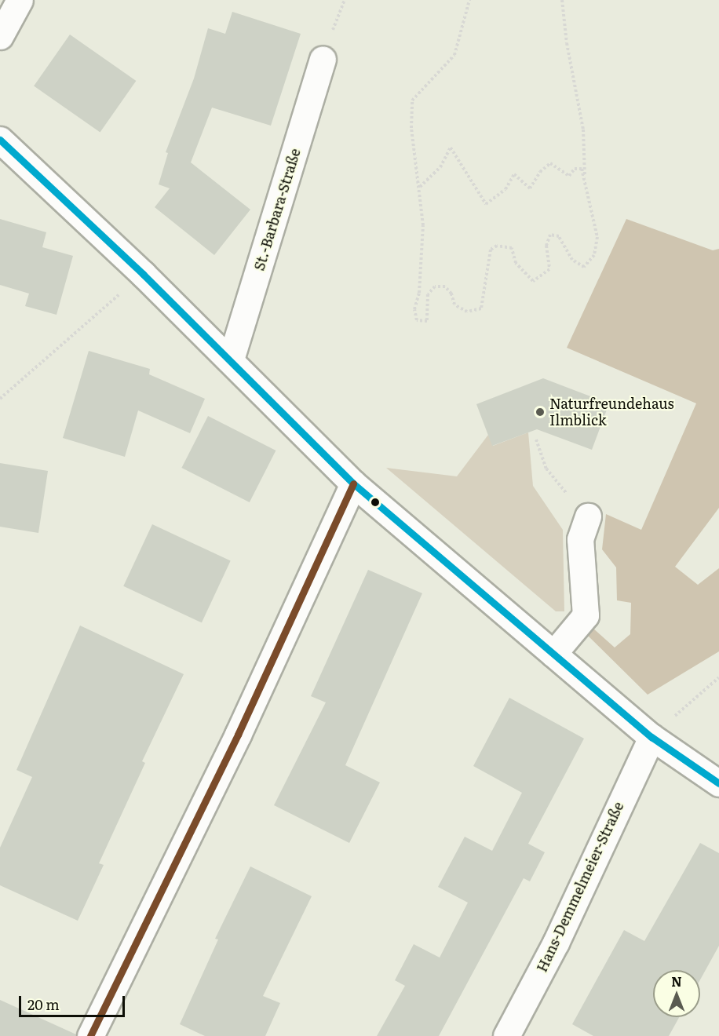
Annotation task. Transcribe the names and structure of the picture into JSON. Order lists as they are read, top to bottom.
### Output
{
  "streets": {
    "street": ["St.-Barbara-Straße", "Hans-Demmelmeier-Straße"]
  },
  "places": ["Naturfreundehaus Ilmblick"],
  "scale_bar": "20 m",
  "north": "top"
}
